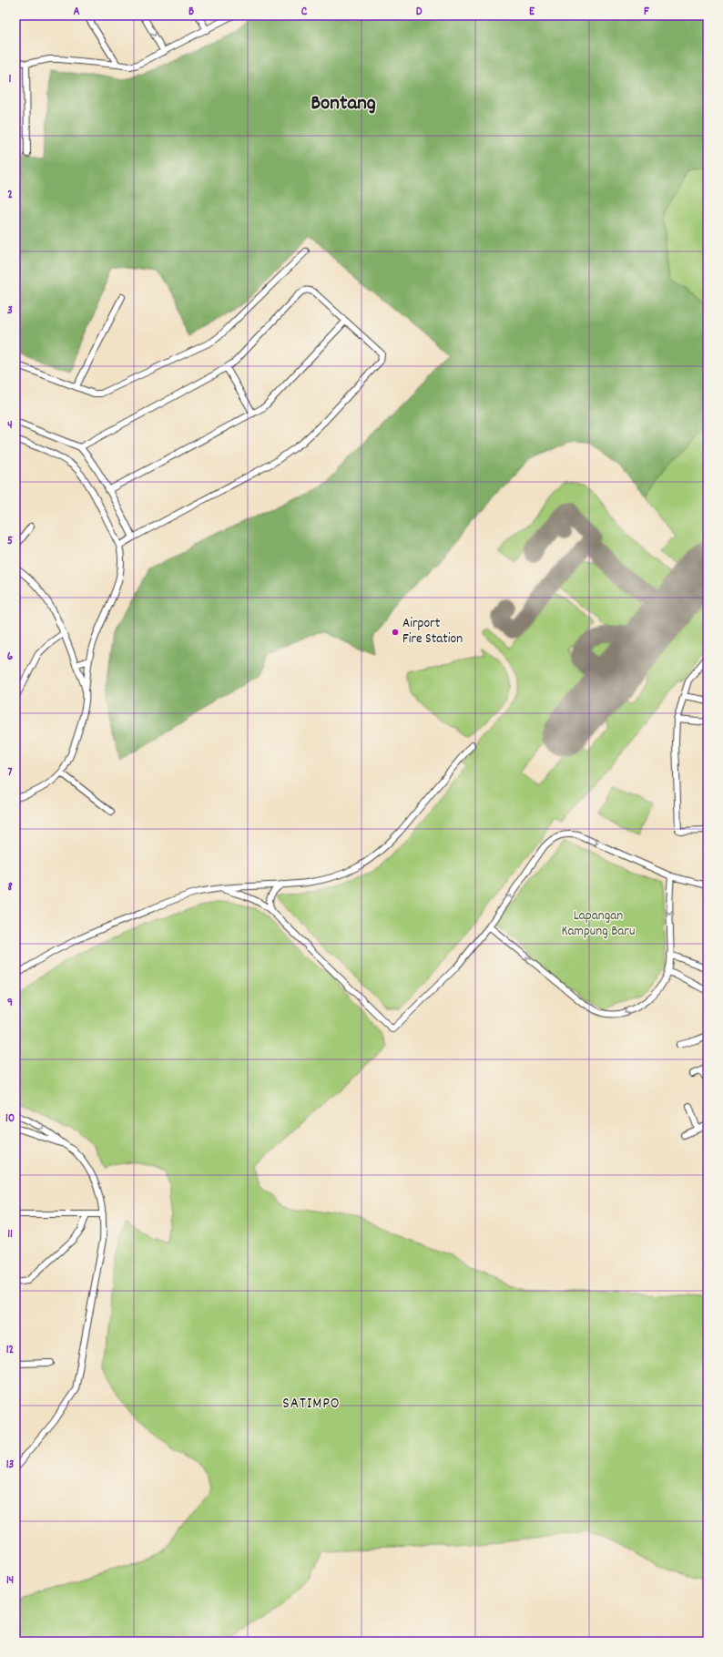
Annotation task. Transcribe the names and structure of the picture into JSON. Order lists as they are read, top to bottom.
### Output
{
  "districts": ["Bontang", "SATIMPO"],
  "parks": ["Lapangan Kampung Baru"],
  "places": ["Airport Fire Station"],
  "grid": {
    "columns": [
      "A",
      "B",
      "C",
      "D",
      "E",
      "F"
    ],
    "rows": [
      "1",
      "2",
      "3",
      "4",
      "5",
      "6",
      "7",
      "8",
      "9",
      "10",
      "11",
      "12",
      "13",
      "14"
    ]
  }
}
